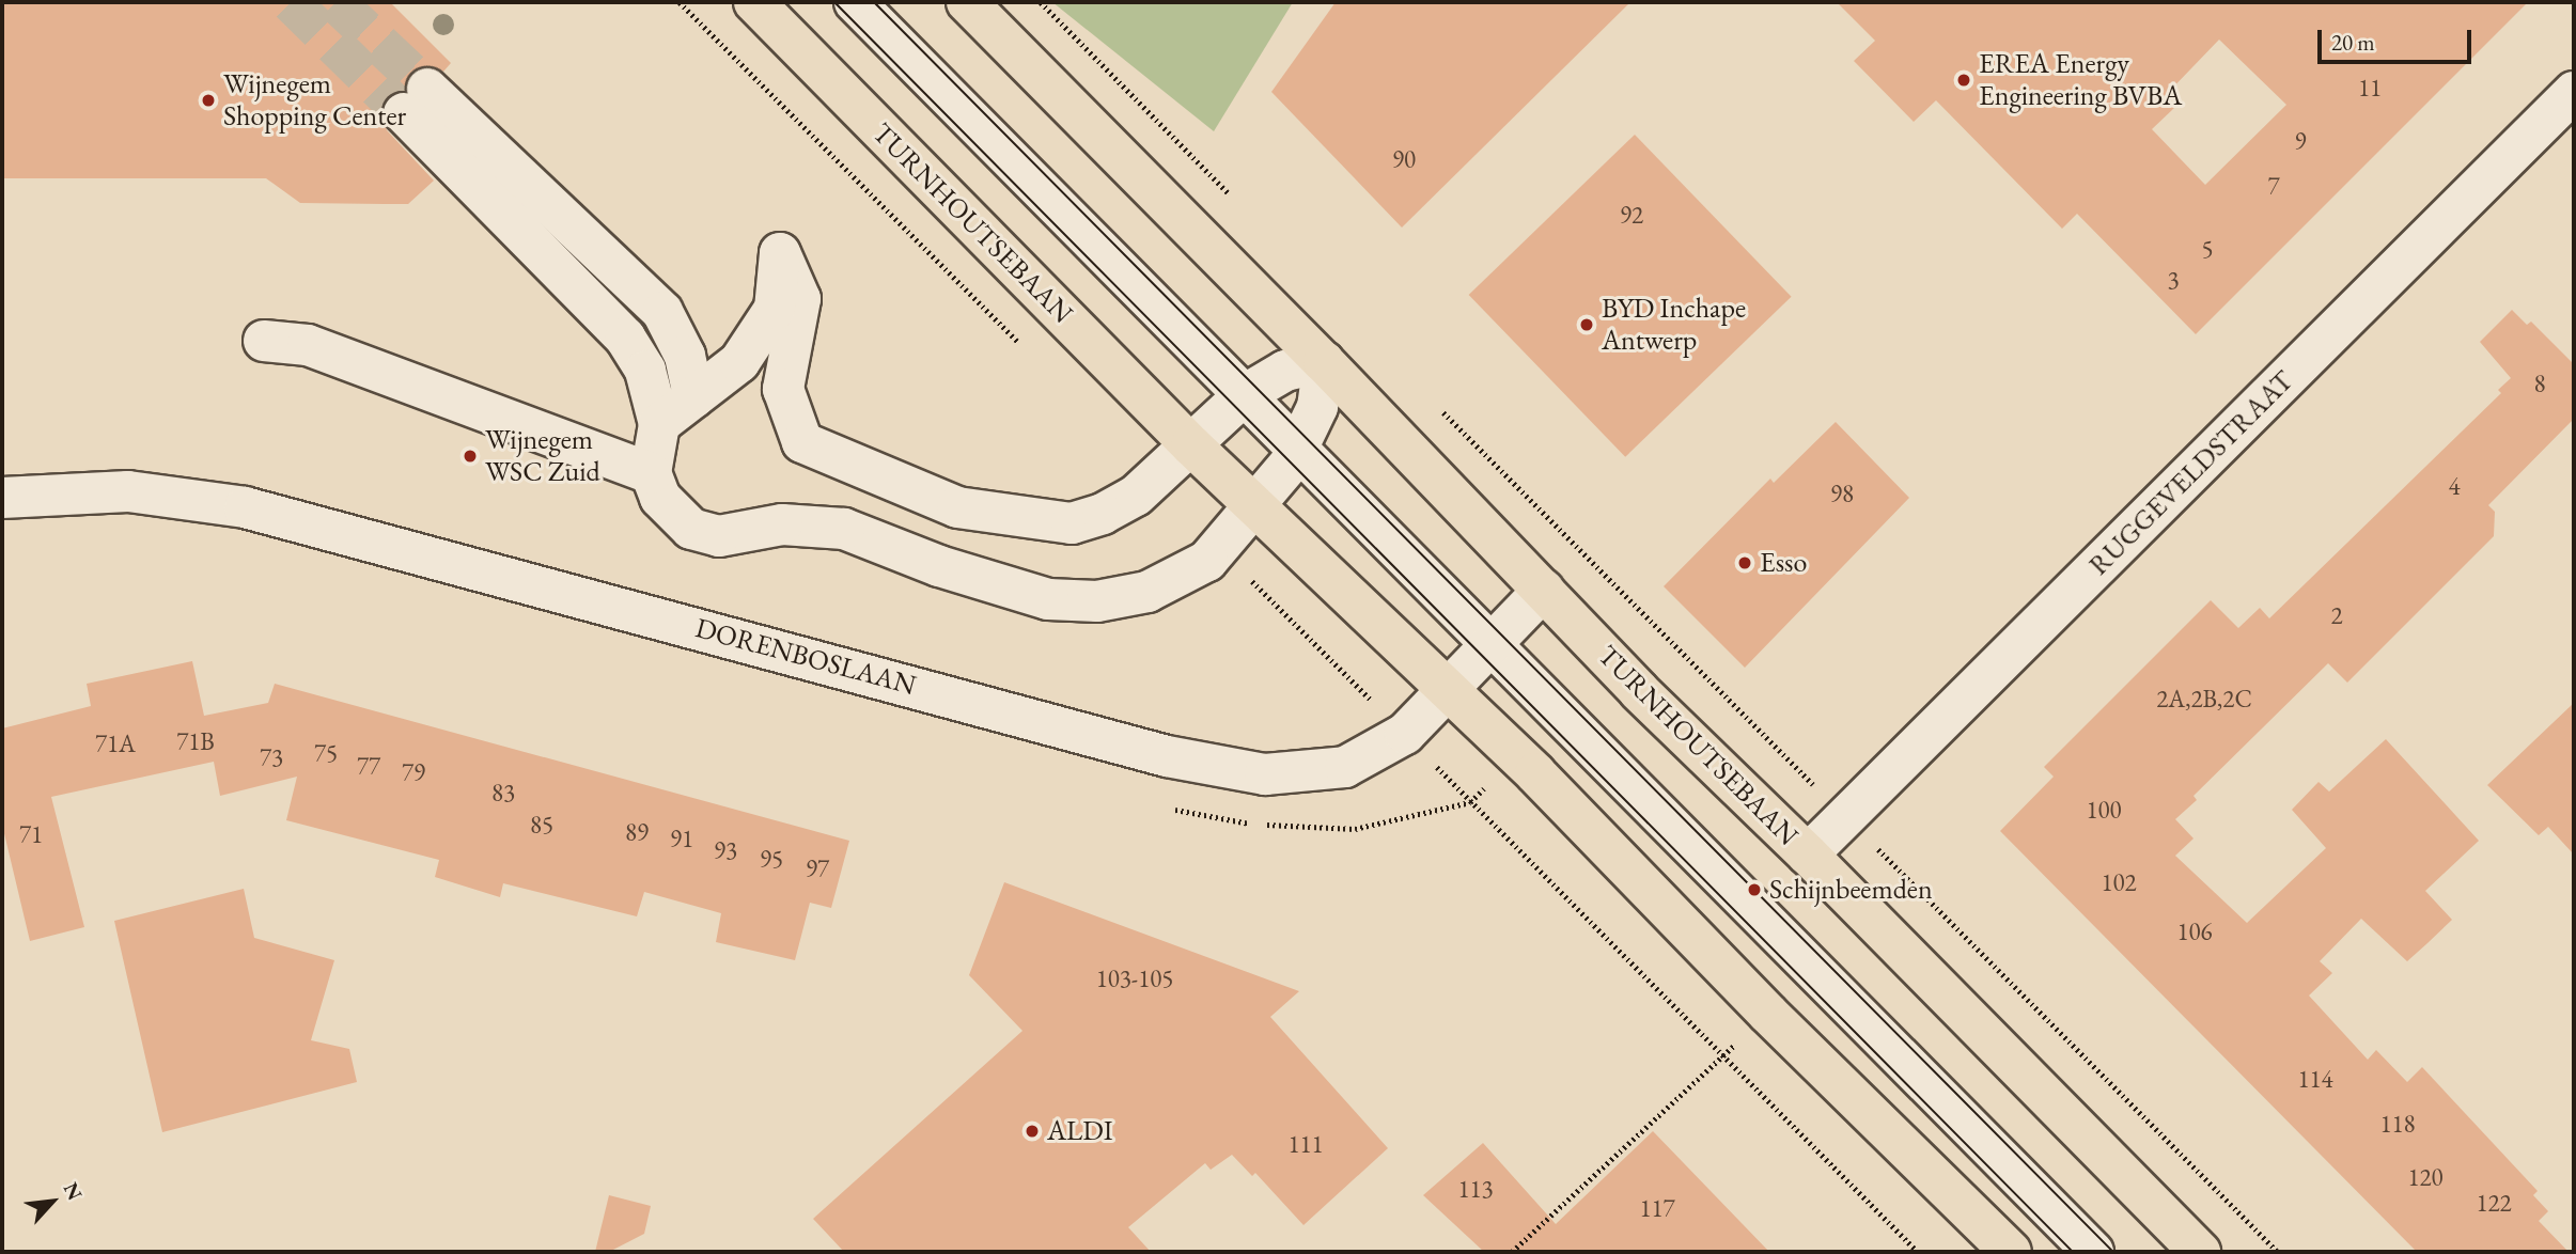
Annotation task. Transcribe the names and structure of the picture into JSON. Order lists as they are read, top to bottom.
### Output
{
  "streets": {
    "main road": ["TURNHOUTSEBAAN"],
    "street": ["RUGGEVELDSTRAAT", "DORENBOSLAAN"]
  },
  "crossings": [
    ["TURNHOUTSEBAAN", "RUGGEVELDSTRAAT"],
    ["TURNHOUTSEBAAN", "DORENBOSLAAN"]
  ],
  "places": [
    "EREA Energy Engineering BVBA",
    "Wijnegem Shopping Center",
    "BYD Inchape Antwerp",
    "Wijnegem WSC Zuid",
    "Esso",
    "Schijnbeemden",
    "ALDI"
  ],
  "house_numbers": [
    "11",
    "9",
    "90",
    "7",
    "92",
    "5",
    "3",
    "8",
    "4",
    "98",
    "2",
    "2A,2B,2C",
    "71B",
    "71A",
    "75",
    "73",
    "77",
    "79",
    "83",
    "100",
    "85",
    "89",
    "71",
    "91",
    "93",
    "95",
    "97",
    "102",
    "106",
    "103-105",
    "114",
    "118",
    "111",
    "120",
    "113",
    "122",
    "117"
  ],
  "scale_bar": "20 m",
  "north": "top right"
}
